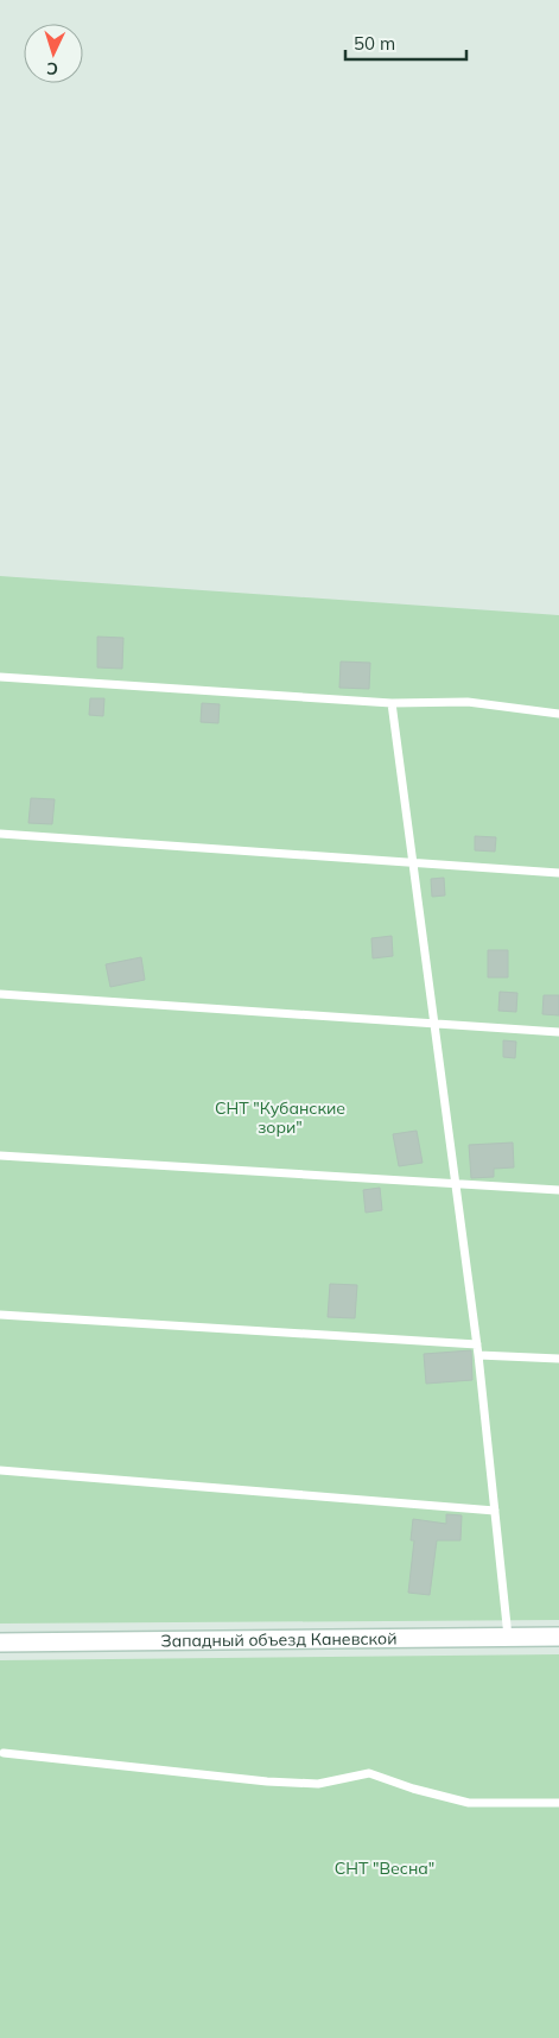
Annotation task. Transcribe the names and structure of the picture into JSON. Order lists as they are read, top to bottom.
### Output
{
  "streets": {
    "main road": ["Западный объезд Каневской"]
  },
  "parks": ["СНТ \"Кубанские зори\"", "СНТ \"Весна\""],
  "scale_bar": "50 m",
  "north": "bottom"
}
